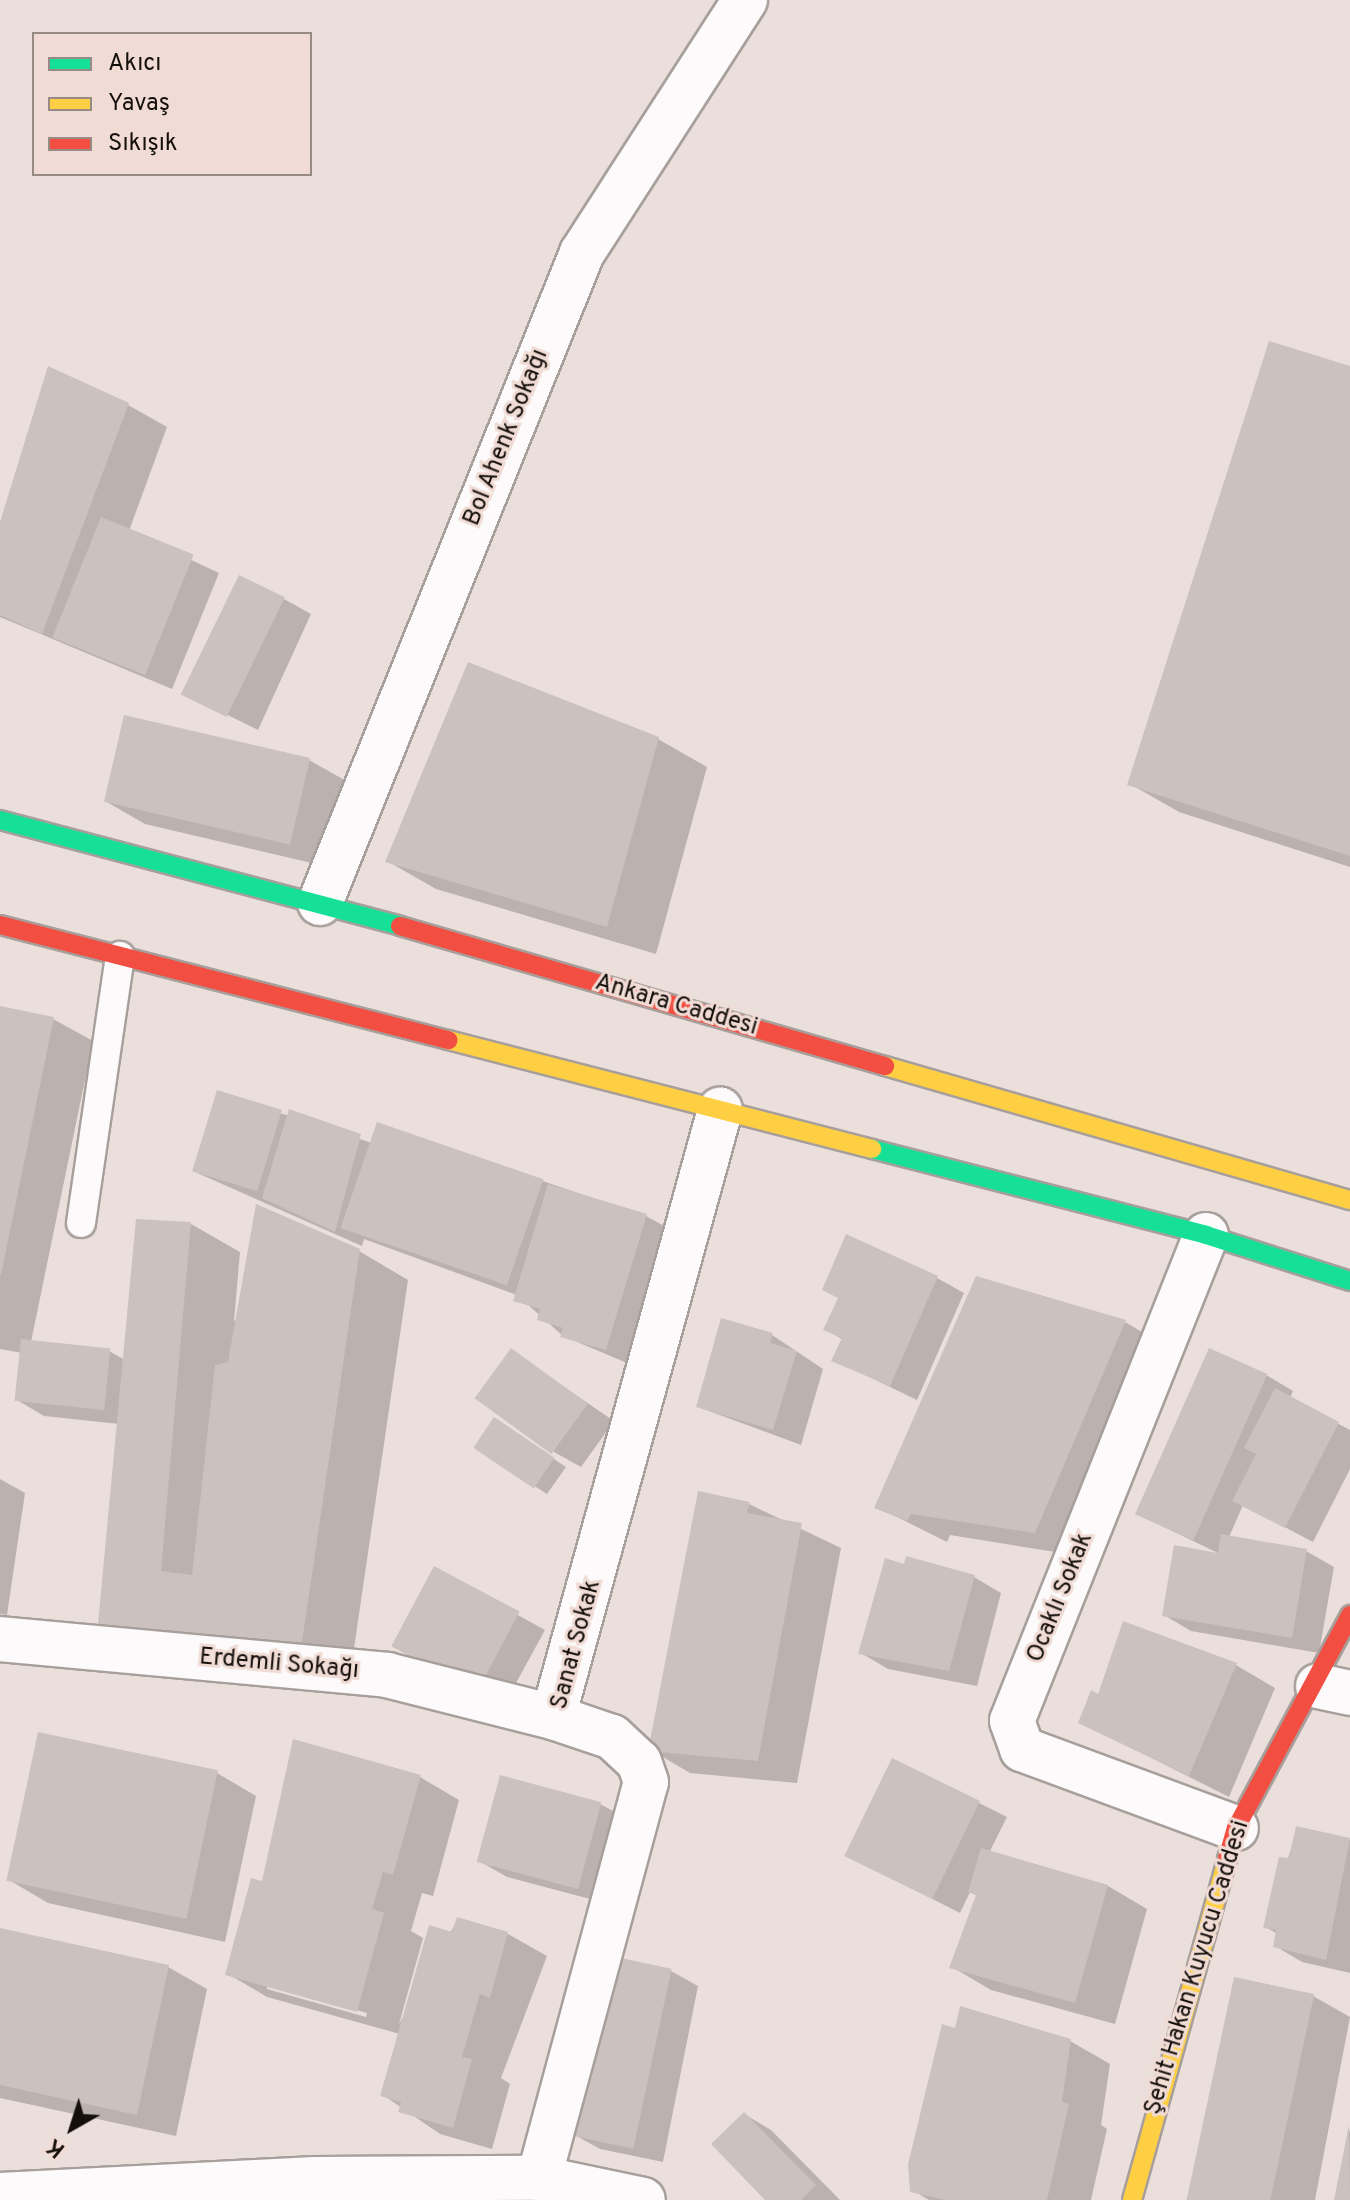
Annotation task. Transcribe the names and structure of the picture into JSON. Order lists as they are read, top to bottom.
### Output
{
  "streets": {
    "main road": ["Ankara Caddesi", "Şehit Hakan Kuyucu Caddesi"],
    "street": [
      "Bol Ahenk Sokağı",
      "Ocaklı Sokak",
      "Sanat Sokak",
      "Erdemli Sokağı"
    ]
  },
  "crossings": [
    ["Bol Ahenk Sokağı", "Ankara Caddesi"],
    ["Ocaklı Sokak", "Şehit Hakan Kuyucu Caddesi"],
    ["Sanat Sokak", "Erdemli Sokağı"]
  ],
  "legend": ["Akıcı", "Yavaş", "Sıkışık"],
  "north": "bottom left"
}
